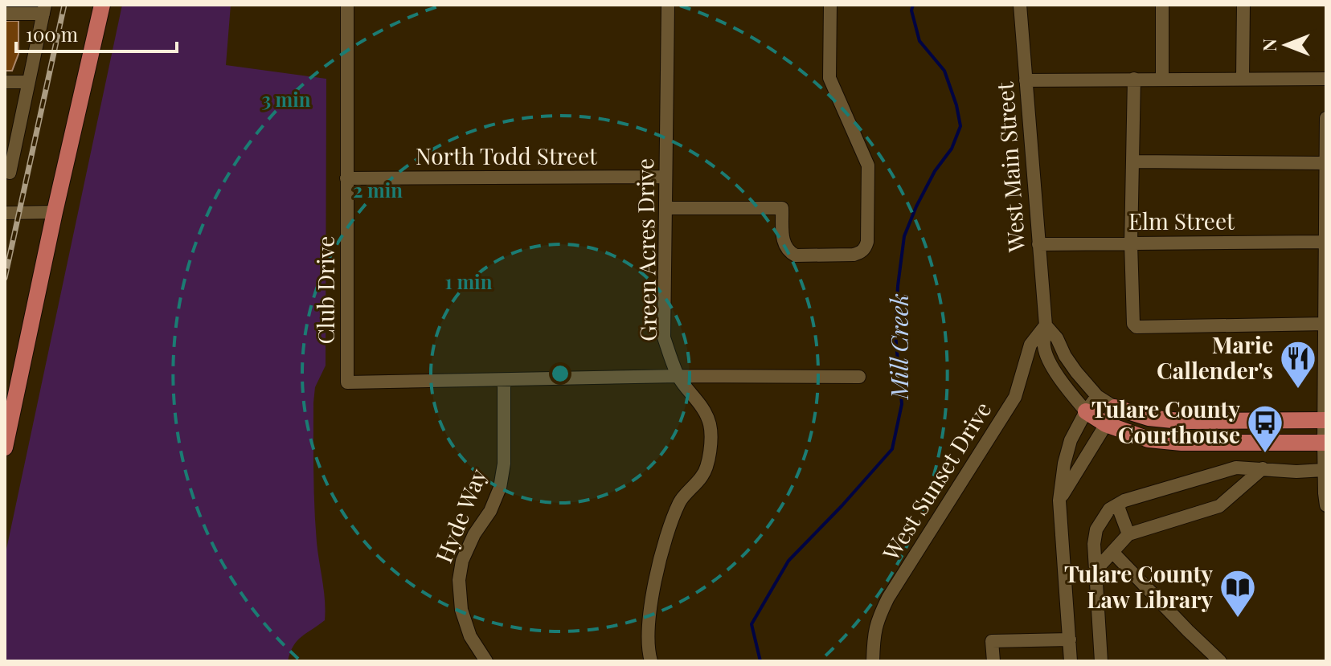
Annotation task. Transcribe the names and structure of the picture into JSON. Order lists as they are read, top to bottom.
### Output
{
  "streets": {
    "street": [
      "North Todd Street",
      "West Main Street",
      "Elm Street",
      "Green Acres Drive",
      "Club Drive",
      "West Sunset Drive",
      "Hyde Way"
    ]
  },
  "crossings": [
    ["North Todd Street", "Green Acres Drive"],
    ["North Todd Street", "Club Drive"],
    ["West Main Street", "Elm Street"],
    ["West Main Street", "West Sunset Drive"],
    ["Club Drive", "Hyde Way"]
  ],
  "water": ["Mill Creek"],
  "places": {
    "restaurant": ["Marie Callender's"],
    "bus stop": ["Tulare County Courthouse"],
    "library": ["Tulare County Law Library"]
  },
  "scale_bar": "100 m",
  "north": "left",
  "rings": ["3 min", "2 min", "1 min"]
}
